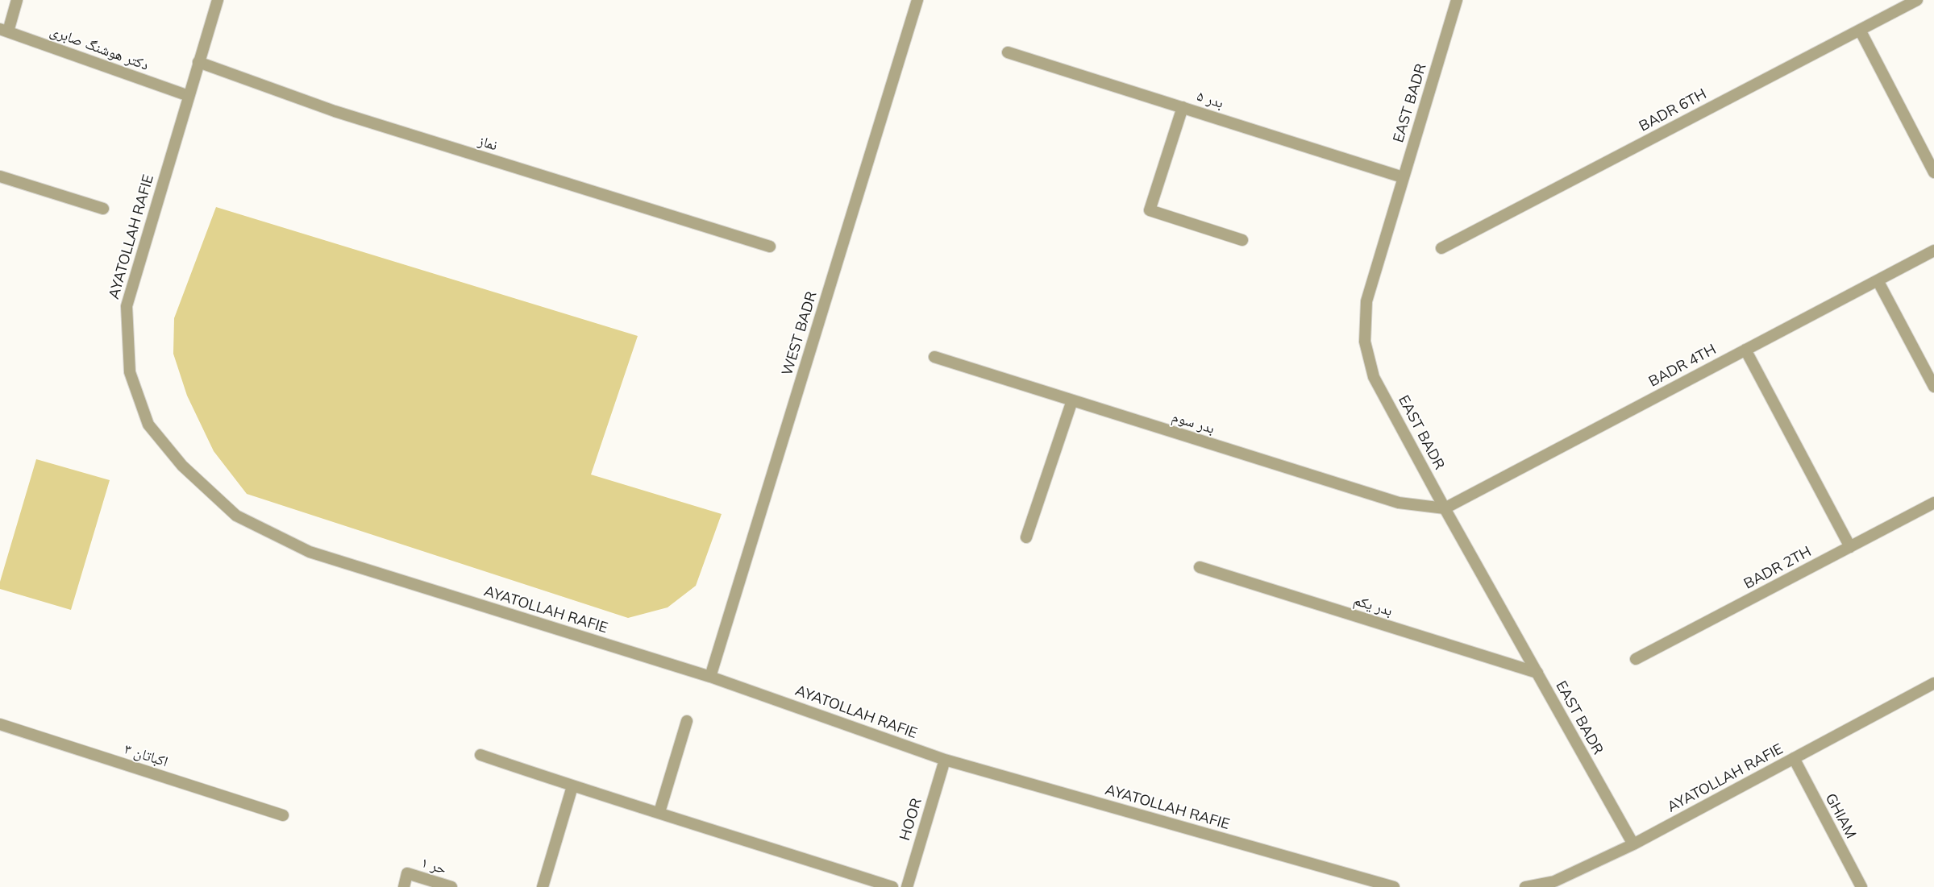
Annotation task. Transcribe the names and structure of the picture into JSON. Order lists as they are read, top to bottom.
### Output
{
  "streets": {
    "street": [
      "دکتر هوشنگ صابری",
      "بدر ۵",
      "EAST BADR",
      "BADR 6TH",
      "نماز",
      "AYATOLLAH RAFIE",
      "WEST BADR",
      "BADR 4TH",
      "بدر سوم",
      "BADR 2TH",
      "بدر یکم",
      "اکباتان ۳",
      "GHIAM",
      "HOOR",
      "حر ۱"
    ]
  },
  "crossings": [
    ["دکتر هوشنگ صابری", "AYATOLLAH RAFIE"],
    ["بدر ۵", "EAST BADR"],
    ["EAST BADR", "AYATOLLAH RAFIE"],
    ["EAST BADR", "BADR 4TH"],
    ["EAST BADR", "بدر سوم"],
    ["EAST BADR", "بدر یکم"],
    ["نماز", "AYATOLLAH RAFIE"],
    ["AYATOLLAH RAFIE", "WEST BADR"],
    ["AYATOLLAH RAFIE", "GHIAM"],
    ["AYATOLLAH RAFIE", "HOOR"],
    ["BADR 4TH", "بدر سوم"]
  ]
}
